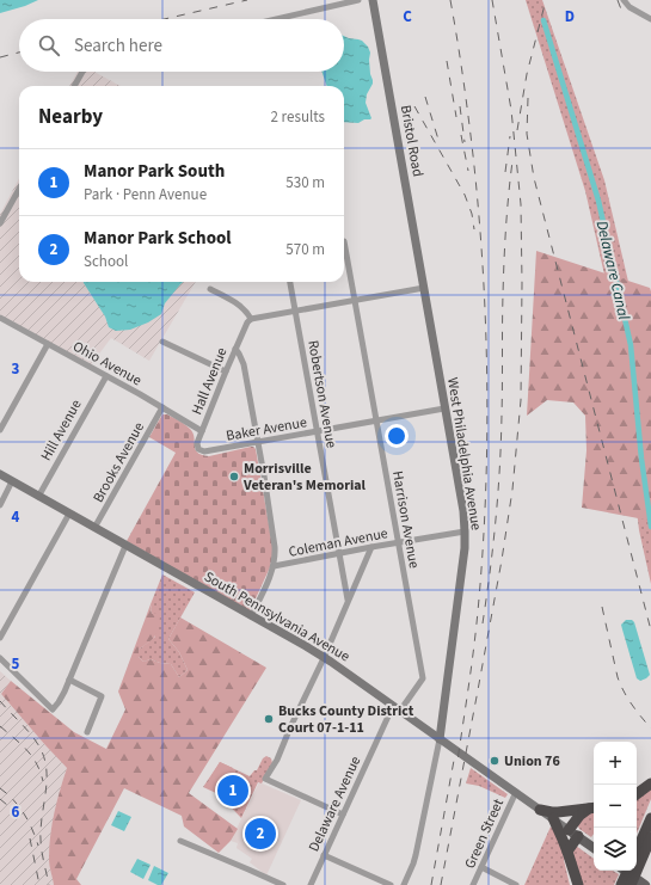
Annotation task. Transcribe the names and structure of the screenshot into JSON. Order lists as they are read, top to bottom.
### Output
{
  "streets": {
    "main road": ["Bristol Road", "West Philadelphia Avenue", "South Pennsylvania Avenue"],
    "street": [
      "Ohio Avenue",
      "Hall Avenue",
      "Robertson Avenue",
      "Baker Avenue",
      "Hill Avenue",
      "Brooks Avenue",
      "Harrison Avenue",
      "Coleman Avenue",
      "Delaware Avenue",
      "Green Street"
    ]
  },
  "crossings": [
    ["Bristol Road", "West Philadelphia Avenue"],
    ["Ohio Avenue", "Hall Avenue"],
    ["Ohio Avenue", "Hill Avenue"],
    ["Ohio Avenue", "Brooks Avenue"],
    ["Hall Avenue", "Baker Avenue"],
    ["Robertson Avenue", "Baker Avenue"],
    ["Robertson Avenue", "Coleman Avenue"],
    ["Baker Avenue", "West Philadelphia Avenue"],
    ["Baker Avenue", "Harrison Avenue"],
    ["Hill Avenue", "South Pennsylvania Avenue"],
    ["West Philadelphia Avenue", "Coleman Avenue"],
    ["West Philadelphia Avenue", "South Pennsylvania Avenue"],
    ["Brooks Avenue", "South Pennsylvania Avenue"],
    ["Harrison Avenue", "Coleman Avenue"],
    ["Harrison Avenue", "South Pennsylvania Avenue"],
    ["Harrison Avenue", "Delaware Avenue"],
    ["South Pennsylvania Avenue", "Delaware Avenue"],
    ["South Pennsylvania Avenue", "Green Street"]
  ],
  "water": ["Delaware Canal"],
  "places": ["Morrisville Veteran's Memorial", "Bucks County District Court 07-1-11", "Union 76"],
  "page": {
    "search": "Search here",
    "heading": ["Nearby", "2 results"],
    "list": [
      {
        "mark": "1",
        "name": "Manor Park South",
        "note": "Park · Penn Avenue",
        "value": "530 m"
      },
      {
        "mark": "2",
        "name": "Manor Park School",
        "note": "School",
        "value": "570 m"
      }
    ],
    "map_buttons": ["+", "−"],
    "pins": ["1", "2"]
  },
  "grid": {
    "columns": ["C", "D"],
    "rows": [
      "3",
      "4",
      "5",
      "6"
    ]
  }
}
